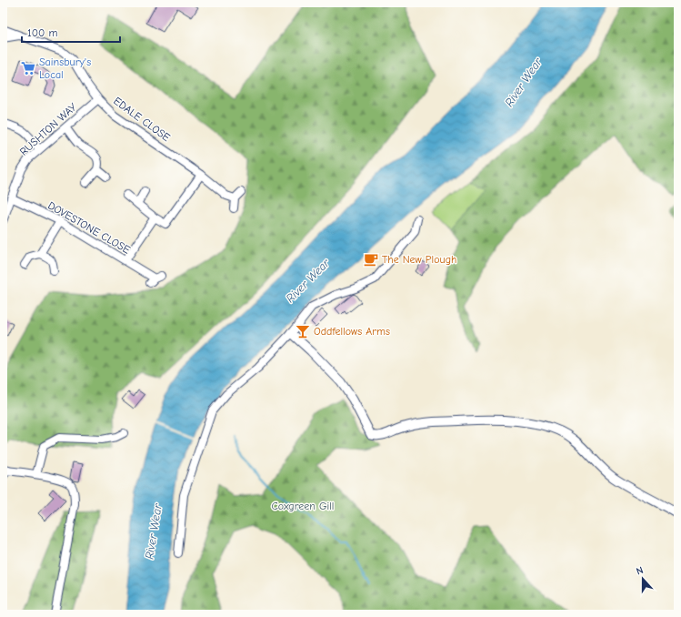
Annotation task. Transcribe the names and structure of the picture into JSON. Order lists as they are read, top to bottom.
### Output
{
  "streets": {
    "street": ["EDALE CLOSE", "RUSHTON WAY", "DOVESTONE CLOSE"]
  },
  "crossings": [
    ["EDALE CLOSE", "RUSHTON WAY"],
    ["RUSHTON WAY", "DOVESTONE CLOSE"]
  ],
  "water": ["River Wear"],
  "parks": ["Coxgreen Gill"],
  "places": {
    "supermarket": ["Sainsbury's Local"],
    "cafe": ["The New Plough"],
    "bar": ["Oddfellows Arms"]
  },
  "scale_bar": "100 m",
  "north": "top"
}
